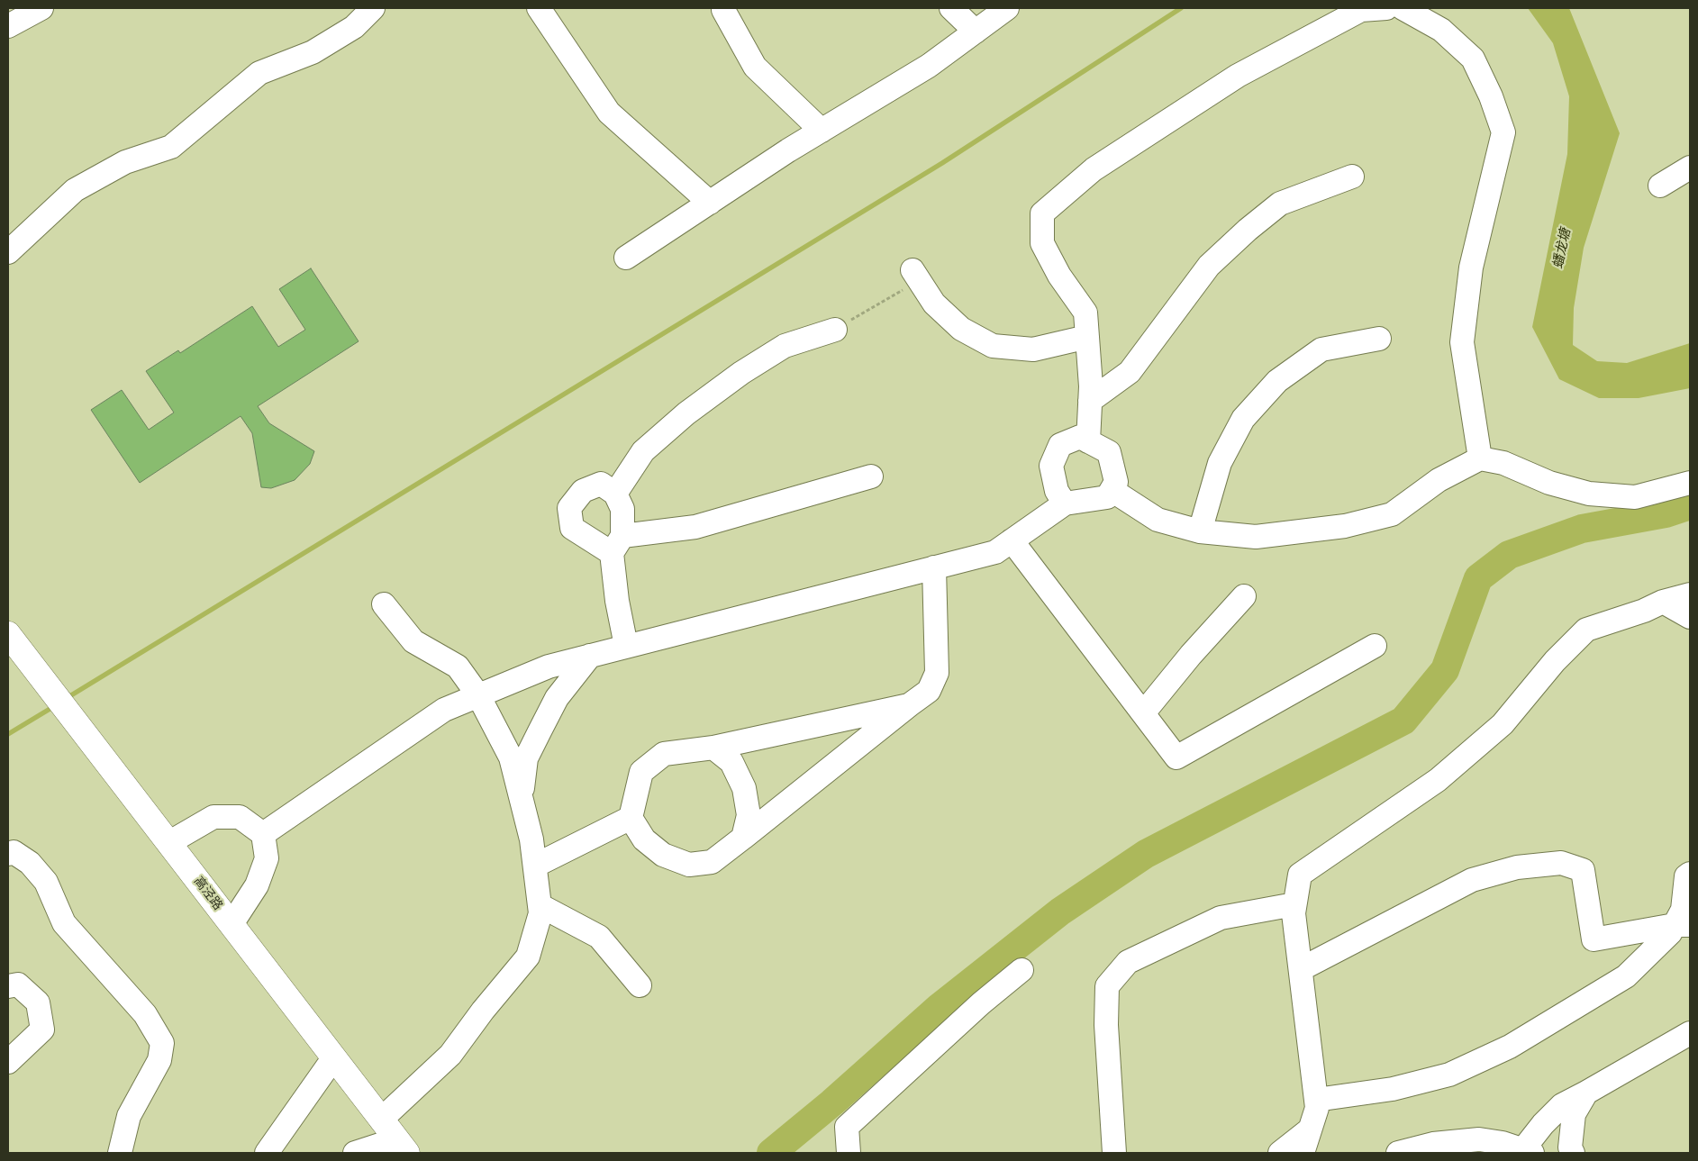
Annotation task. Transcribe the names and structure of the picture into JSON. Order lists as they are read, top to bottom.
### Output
{
  "streets": {
    "main road": ["高泾路"]
  },
  "water": ["蟠龙塘"]
}
